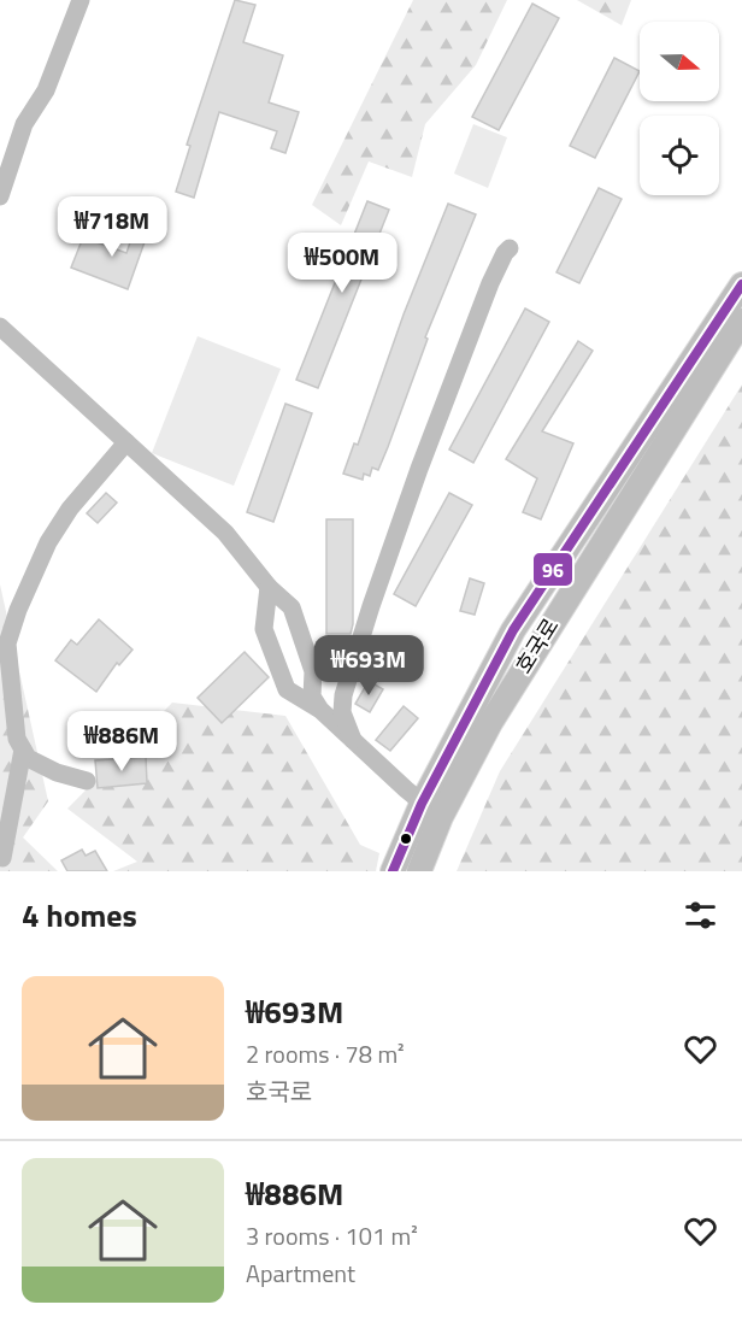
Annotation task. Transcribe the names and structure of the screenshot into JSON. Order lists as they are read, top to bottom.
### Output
{
  "streets": {
    "main road": ["호국로"]
  },
  "lines": ["transit line 96"],
  "north": "right",
  "page": {
    "price": [
      "₩718M",
      "₩500M",
      "₩693M",
      "₩886M"
    ],
    "heading": "4 homes",
    "list": [
      {
        "name": "₩693M",
        "note": "2 rooms · 78 m² · 호국로"
      },
      {
        "name": "₩886M",
        "note": "3 rooms · 101 m² · Apartment"
      }
    ]
  }
}
